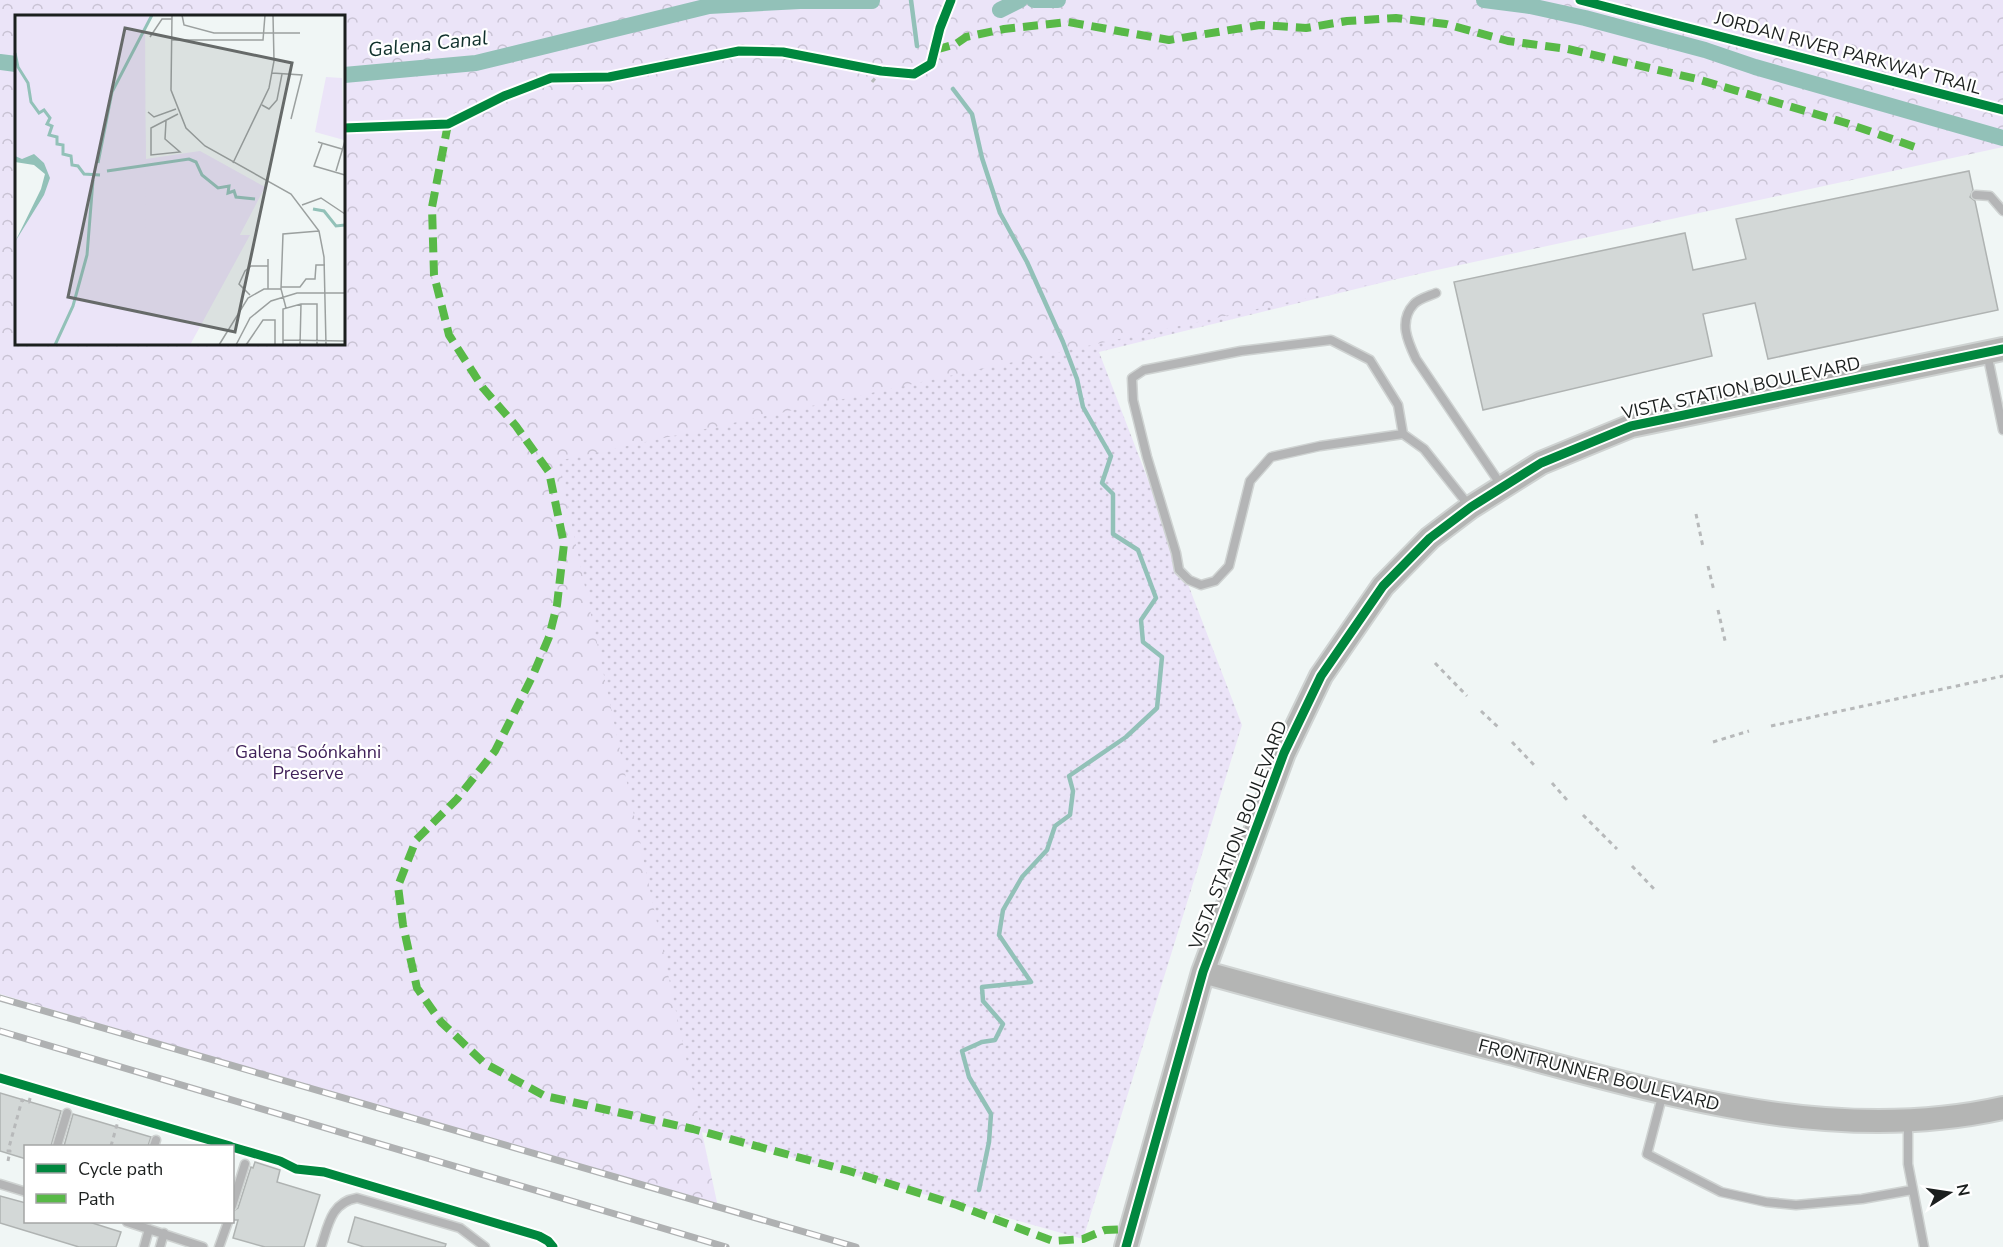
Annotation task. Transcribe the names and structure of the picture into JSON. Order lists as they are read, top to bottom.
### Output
{
  "streets": {
    "street": ["VISTA STATION BOULEVARD", "FRONTRUNNER BOULEVARD"],
    "cycle path": ["JORDAN RIVER PARKWAY TRAIL"]
  },
  "crossings": [
    ["VISTA STATION BOULEVARD", "FRONTRUNNER BOULEVARD"]
  ],
  "water": ["Galena Canal"],
  "parks": ["Galena Soónkahni Preserve"],
  "legend": ["Cycle path", "Path"],
  "north": "right"
}
